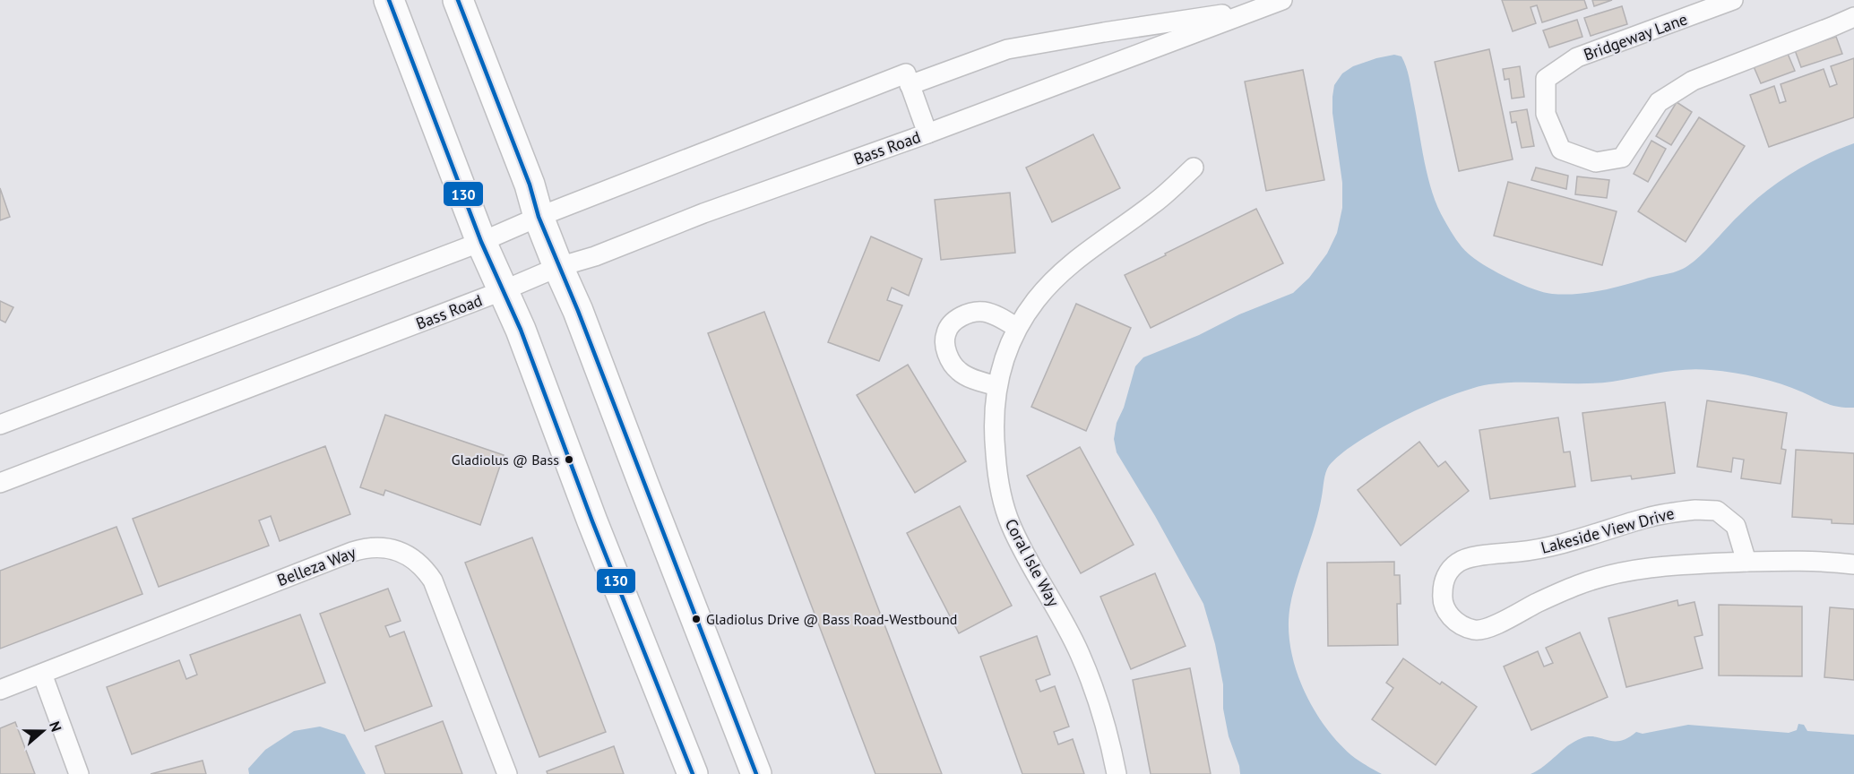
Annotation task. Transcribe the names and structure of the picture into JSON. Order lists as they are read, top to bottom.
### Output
{
  "streets": {
    "street": [
      "Bridgeway Lane",
      "Bass Road",
      "Lakeside View Drive",
      "Coral Isle Way",
      "Belleza Way"
    ]
  },
  "places": ["Gladiolus @ Bass", "Gladiolus Drive @ Bass Road-Westbound"],
  "lines": ["transit line 130"],
  "north": "right"
}
